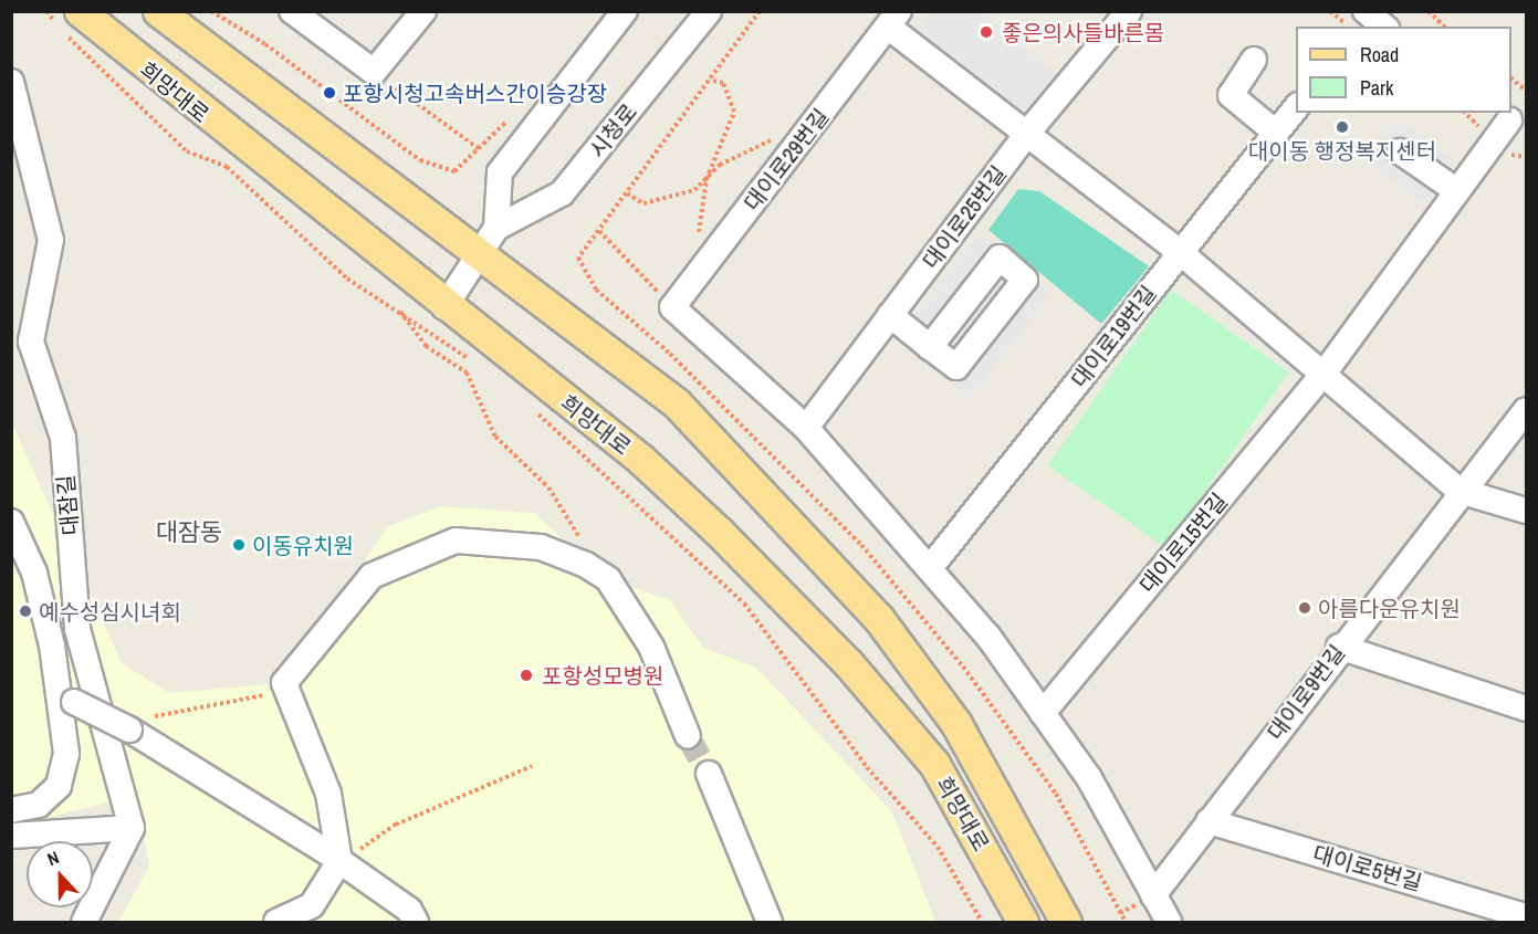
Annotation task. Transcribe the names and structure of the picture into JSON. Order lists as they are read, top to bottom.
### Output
{
  "streets": {
    "main road": ["희망대로"],
    "street": [
      "시청로",
      "대이로29번길",
      "대이로25번길",
      "대이로19번길",
      "대잠길",
      "대이로15번길",
      "대이로9번길",
      "대이로5번길"
    ]
  },
  "crossings": [
    ["희망대로", "시청로"],
    ["대이로9번길", "대이로5번길"]
  ],
  "districts": ["대잠동"],
  "places": [
    "좋은의사들바른몸",
    "포항시청고속버스간이승강장",
    "대이동 행정복지센터",
    "이동유치원",
    "아름다운유치원",
    "예수성심시녀회",
    "포항성모병원"
  ],
  "legend": ["Road", "Park"],
  "north": "top"
}
